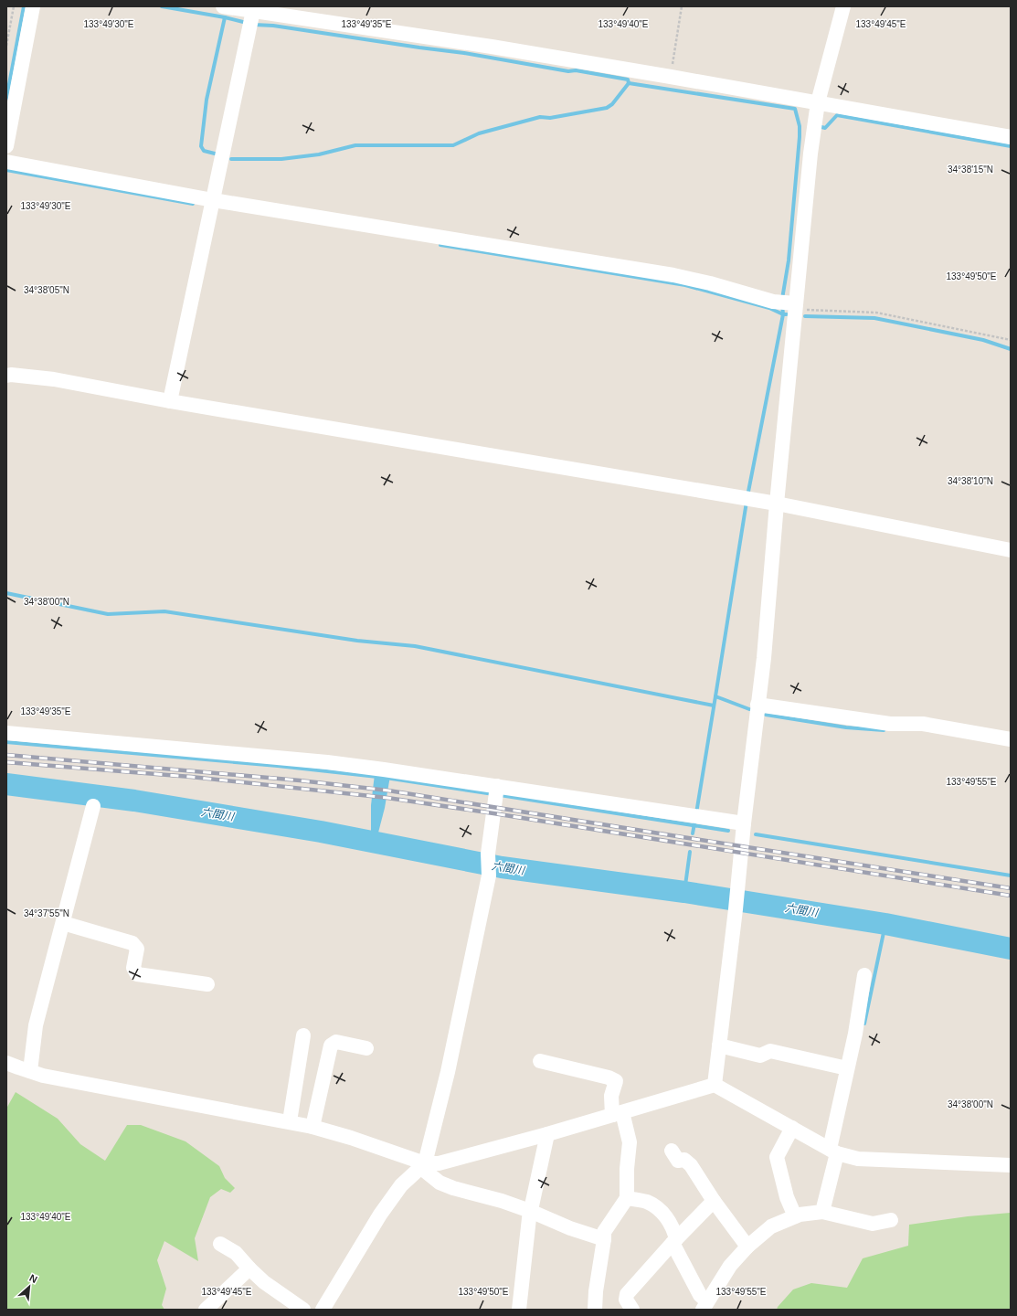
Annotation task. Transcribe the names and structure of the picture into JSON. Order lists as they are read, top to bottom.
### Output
{
  "water": ["六間川"],
  "north": "top right",
  "coordinates": [
    "133°49'30\"E",
    "133°49'35\"E",
    "133°49'40\"E",
    "133°49'45\"E",
    "34°38'15\"N",
    "133°49'50\"E",
    "34°38'05\"N",
    "34°38'10\"N",
    "34°38'00\"N",
    "133°49'55\"E",
    "34°37'55\"N"
  ]
}
